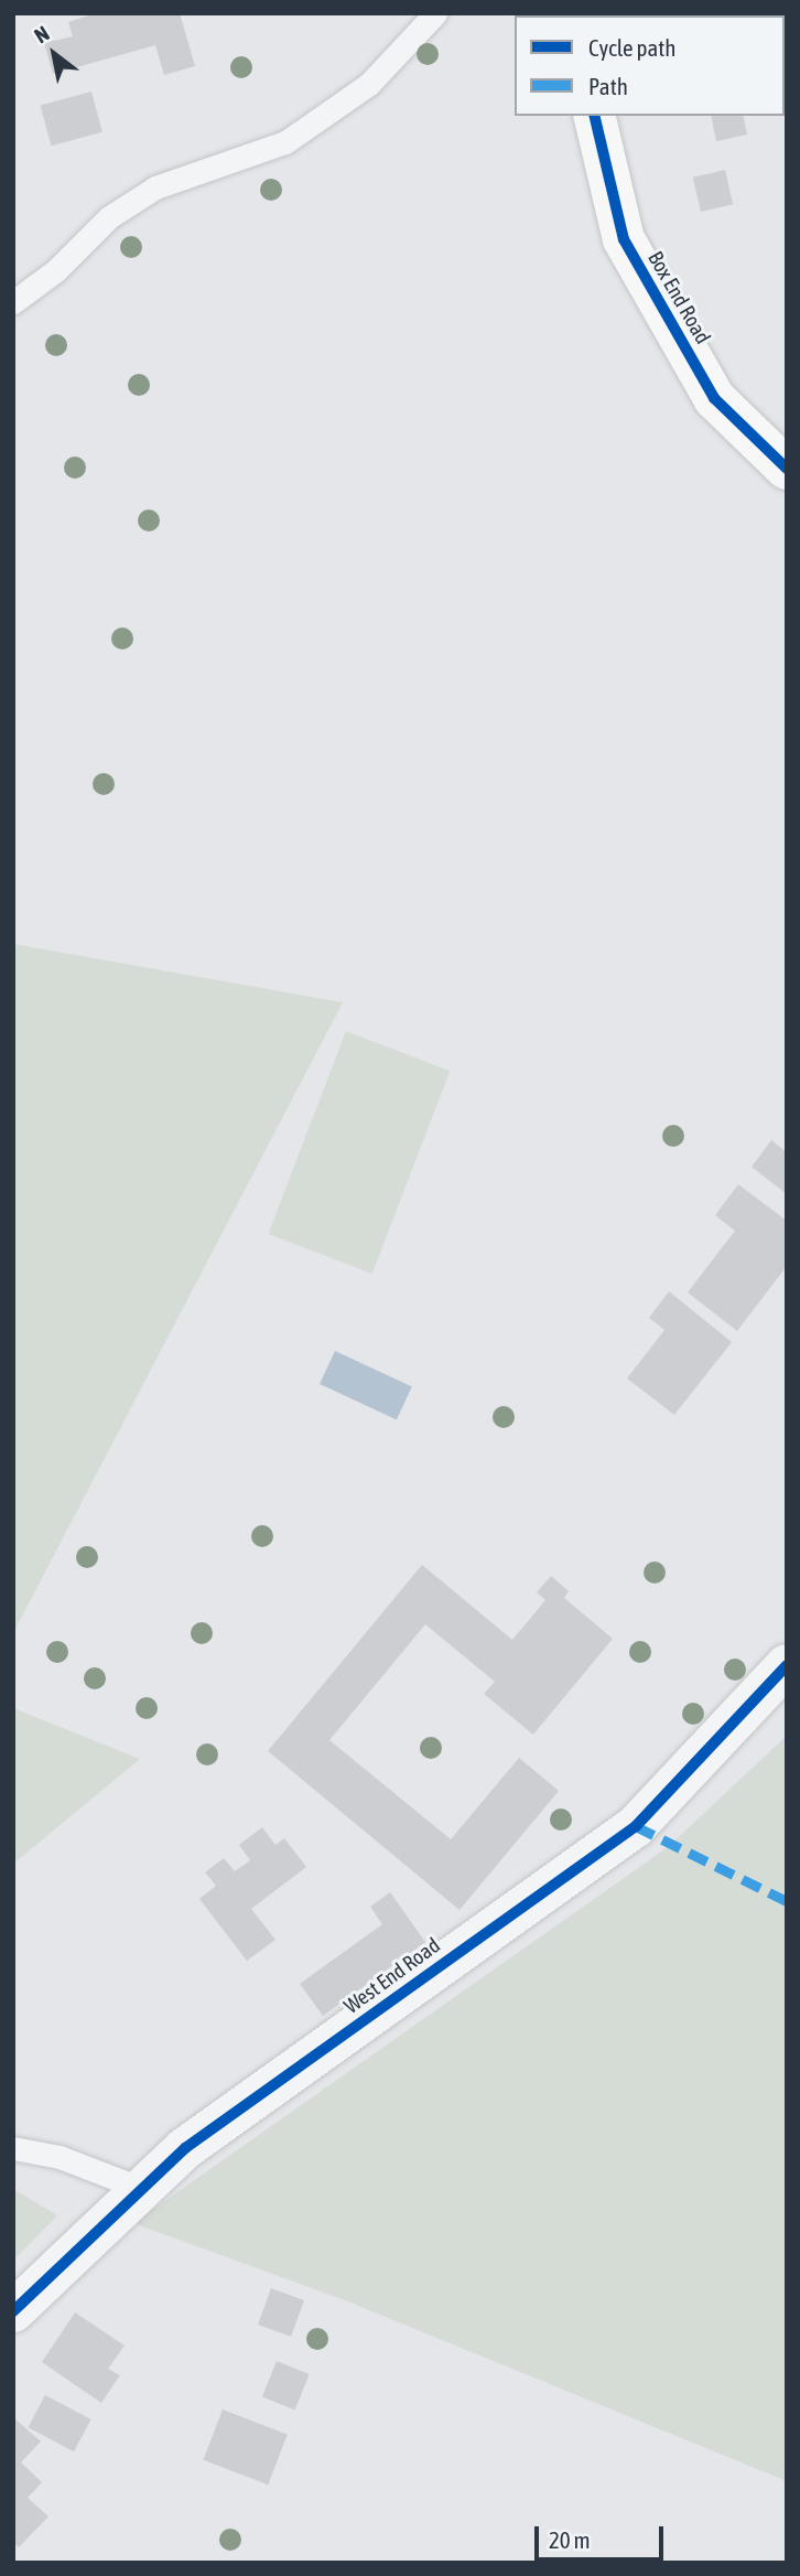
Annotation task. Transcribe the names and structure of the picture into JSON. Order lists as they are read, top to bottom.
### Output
{
  "streets": {
    "street": ["Box End Road", "West End Road"]
  },
  "legend": ["Cycle path", "Path"],
  "scale_bar": "20 m",
  "north": "top left"
}
